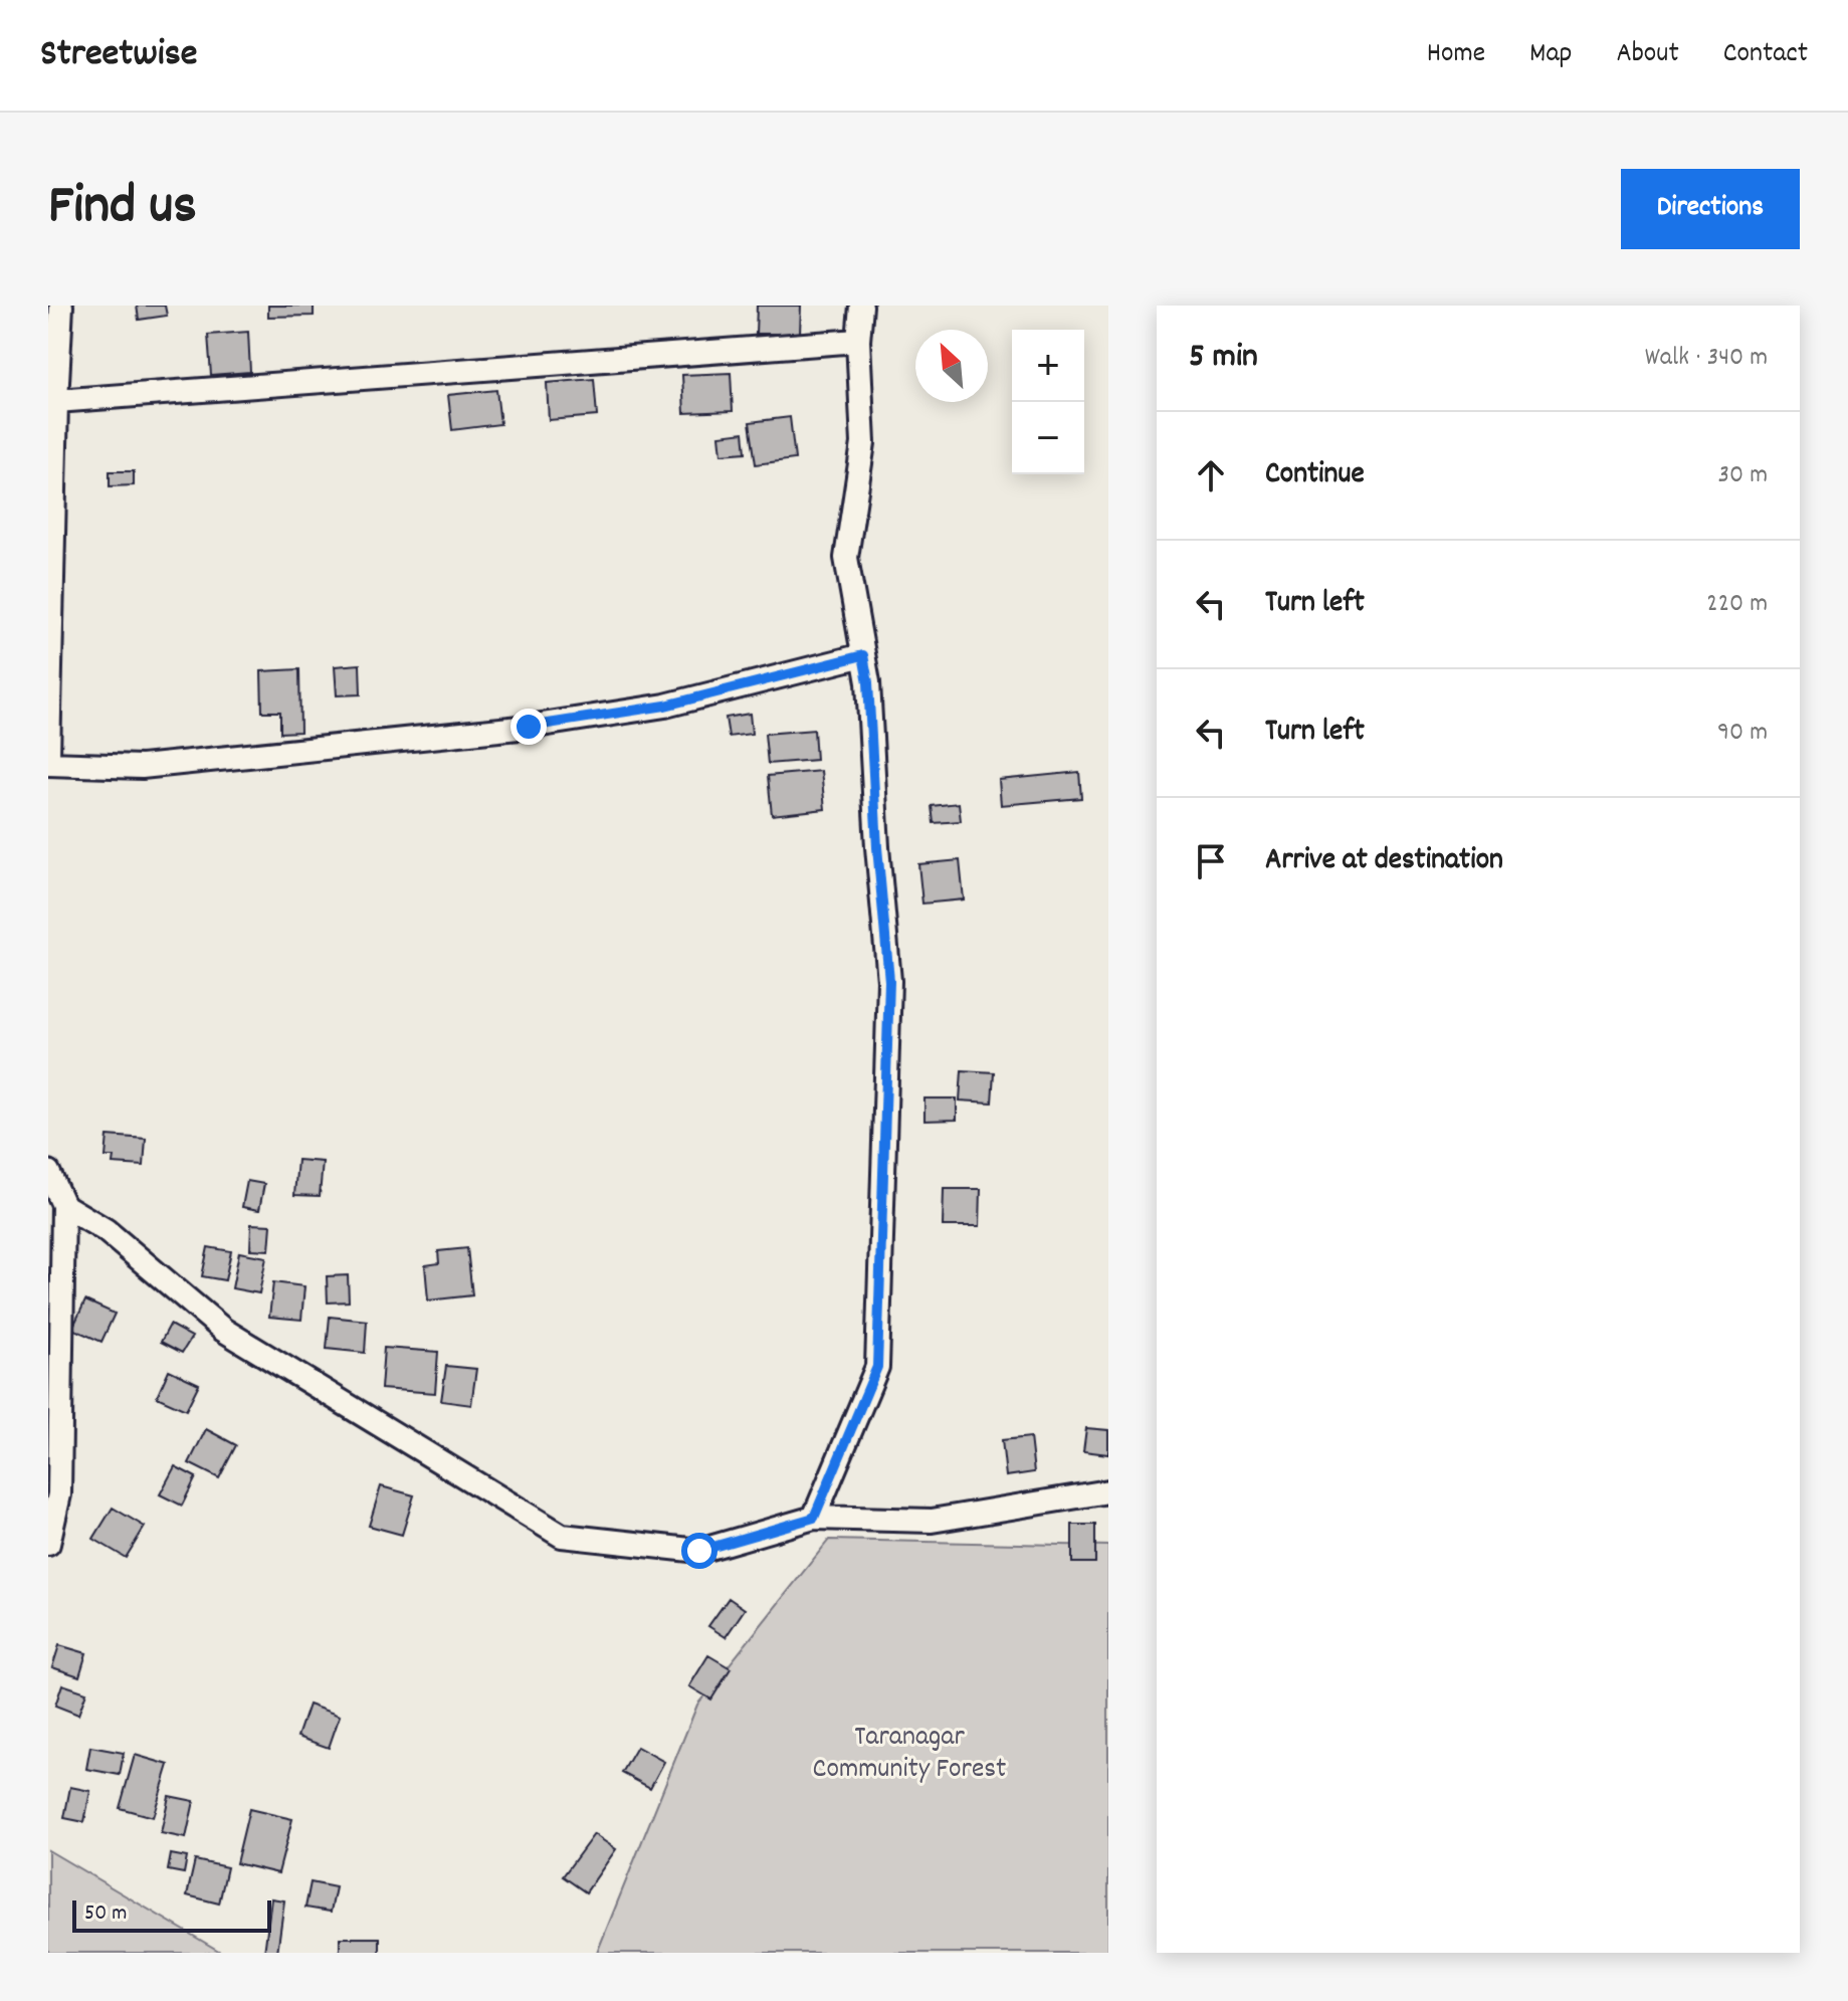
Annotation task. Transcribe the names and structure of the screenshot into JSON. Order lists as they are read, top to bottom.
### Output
{
  "parks": ["Taranagar Community Forest"],
  "scale_bar": "50 m",
  "north": "top left",
  "page": {
    "header": "Streetwise",
    "nav": [
      "Home",
      "Map",
      "About",
      "Contact"
    ],
    "title": "Find us",
    "buttons": "Directions",
    "heading": ["5 min", "Walk · 340 m"],
    "map_buttons": ["+", "−"],
    "list": [
      ["Continue", "30 m"],
      ["Turn left", "220 m"],
      ["Turn left", "90 m"],
      "Arrive at destination"
    ],
    "scale": "50 m"
  }
}
